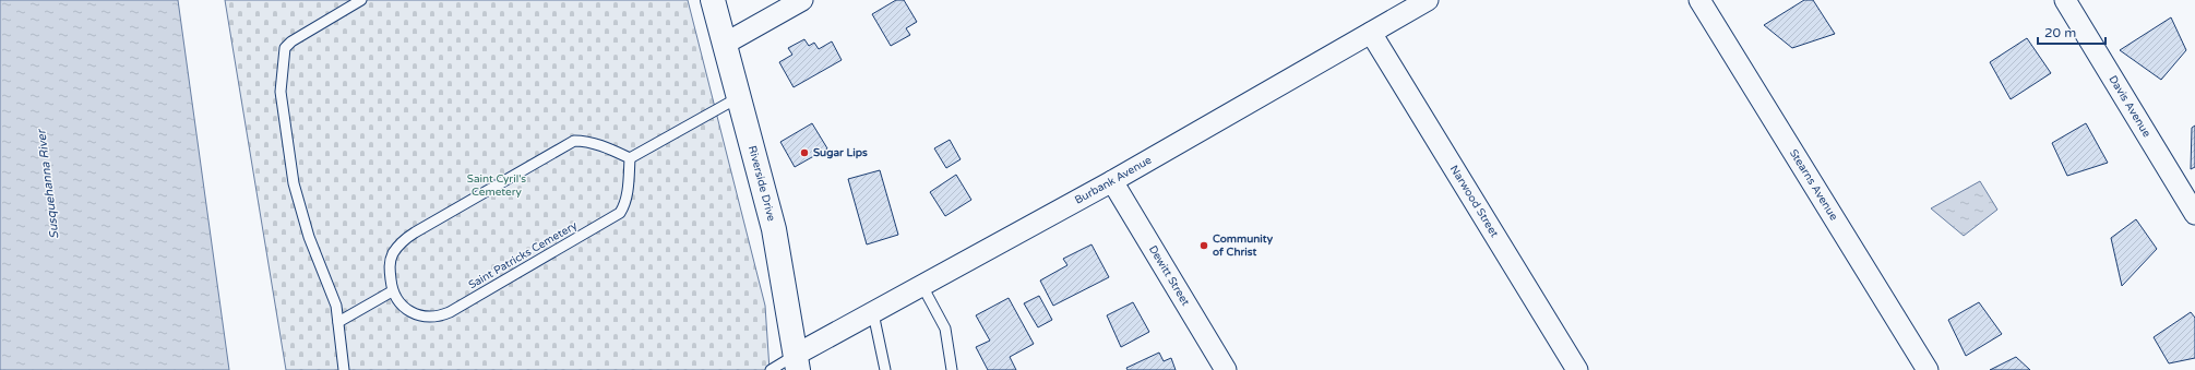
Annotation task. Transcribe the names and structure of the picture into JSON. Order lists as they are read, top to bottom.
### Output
{
  "streets": {
    "main road": ["Riverside Drive"],
    "street": [
      "Davis Avenue",
      "Burbank Avenue",
      "Stearns Avenue",
      "Narwood Street",
      "Dewitt Street"
    ],
    "lane": ["Saint Patricks Cemetery"]
  },
  "crossings": [
    ["Burbank Avenue", "Riverside Drive"],
    ["Burbank Avenue", "Narwood Street"],
    ["Burbank Avenue", "Dewitt Street"]
  ],
  "water": ["Susquehanna River"],
  "parks": ["Saint Cyril's Cemetery"],
  "places": ["Sugar Lips", "Community of Christ"],
  "scale_bar": "20 m"
}
